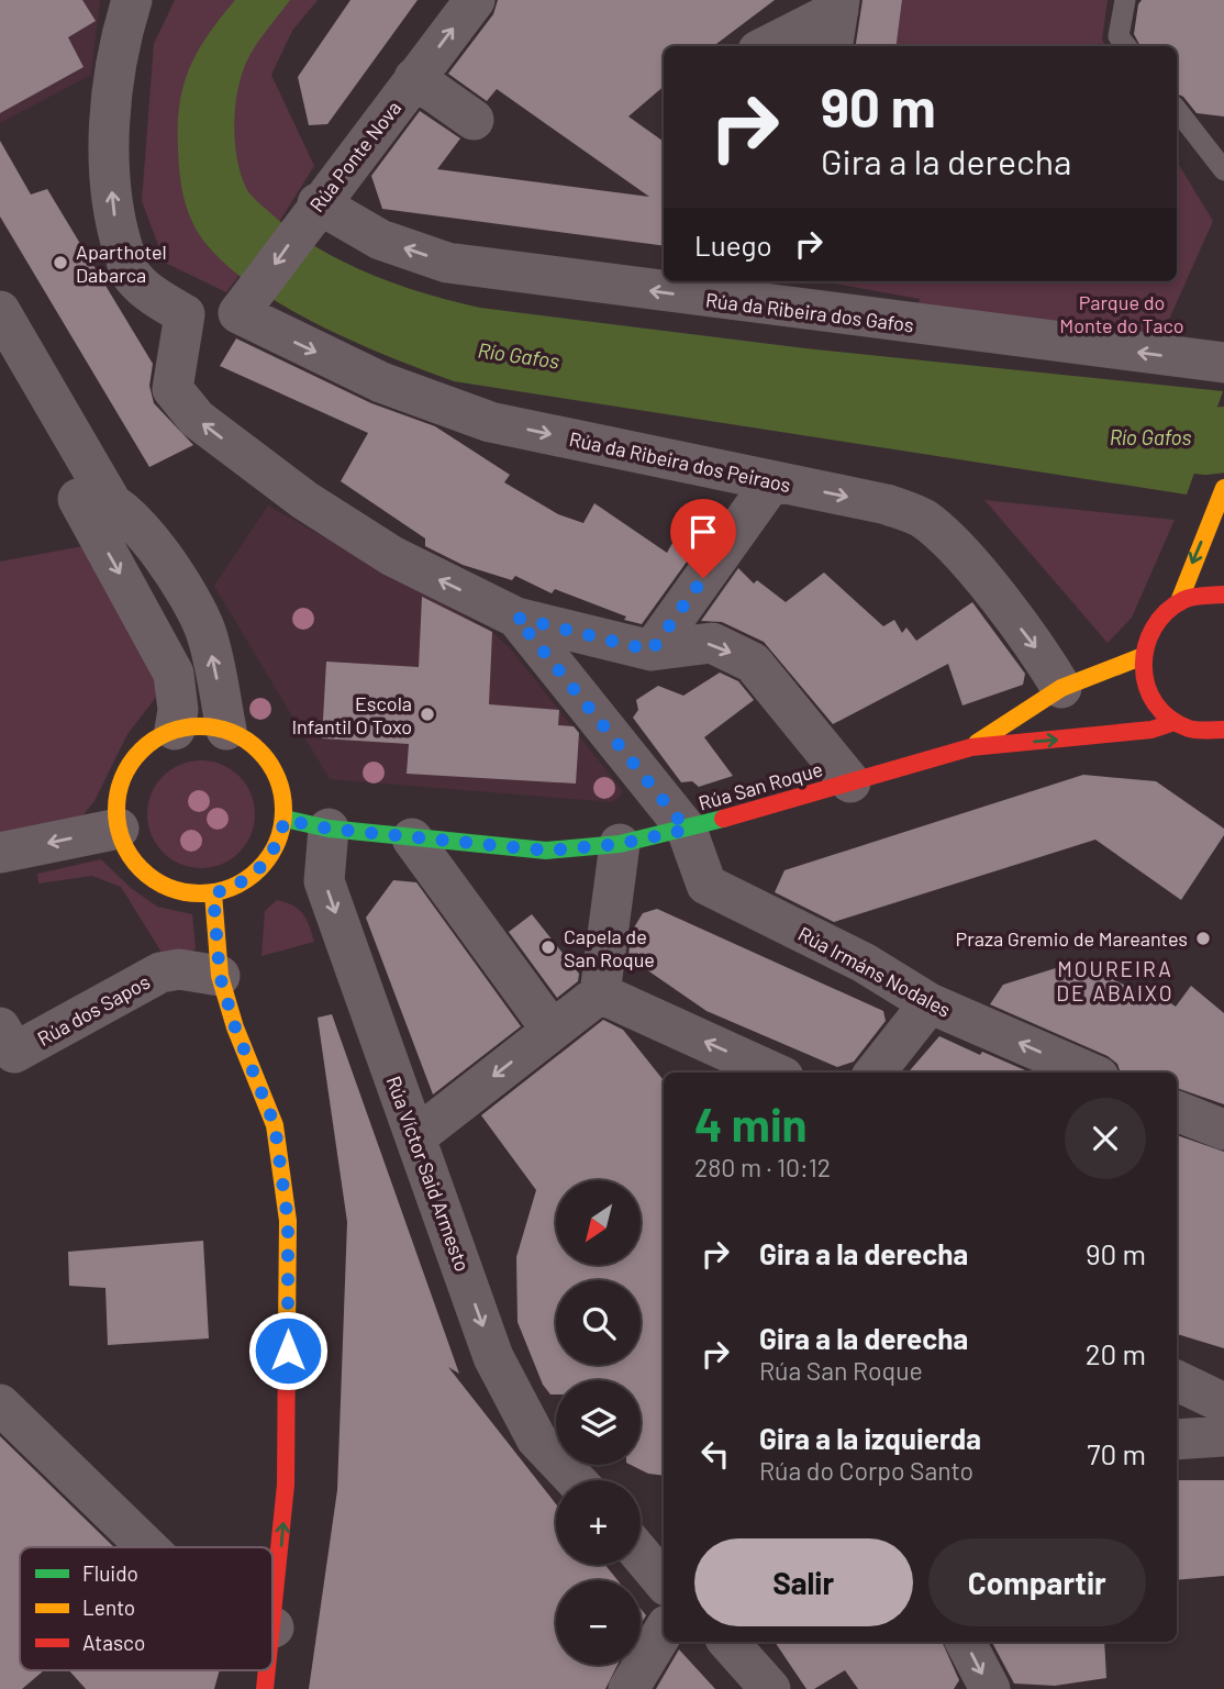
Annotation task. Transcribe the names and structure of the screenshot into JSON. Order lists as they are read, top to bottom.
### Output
{
  "streets": {
    "main road": ["Rúa San Roque"],
    "street": [
      "Rúa Ponte Nova",
      "Rúa da Ribeira dos Gafos",
      "Rúa da Ribeira dos Peiraos",
      "Rúa Irmáns Nodales",
      "Rúa dos Sapos",
      "Rúa Víctor Said Armesto"
    ]
  },
  "crossings": [
    ["Rúa Ponte Nova", "Rúa da Ribeira dos Gafos"],
    ["Rúa Ponte Nova", "Rúa da Ribeira dos Peiraos"],
    ["Rúa da Ribeira dos Peiraos", "Rúa San Roque"],
    ["Rúa San Roque", "Rúa Irmáns Nodales"],
    ["Rúa San Roque", "Rúa Víctor Said Armesto"]
  ],
  "one_way": ["Rúa da Ribeira dos Gafos"],
  "districts": ["MOUREIRA DE ABAIXO"],
  "water": ["Río Gafos"],
  "parks": ["Parque do Monte do Taco"],
  "places": [
    "Aparthotel Dabarca",
    "Escola Infantil O Toxo",
    "Praza Gremio de Mareantes",
    "Capela de San Roque"
  ],
  "legend": ["Fluido", "Lento", "Atasco"],
  "north": "bottom left",
  "page": {
    "turn": ["90 m", "Gira a la derecha"],
    "then": "Luego",
    "heading": ["4 min", "280 m · 10:12"],
    "map_buttons": ["+", "−"],
    "list": [
      {
        "name": "Gira a la derecha",
        "value": "90 m"
      },
      {
        "name": "Gira a la derecha",
        "note": "Rúa San Roque",
        "value": "20 m"
      },
      {
        "name": "Gira a la izquierda",
        "note": "Rúa do Corpo Santo",
        "value": "70 m"
      }
    ],
    "buttons": ["Salir", "Compartir"]
  }
}
